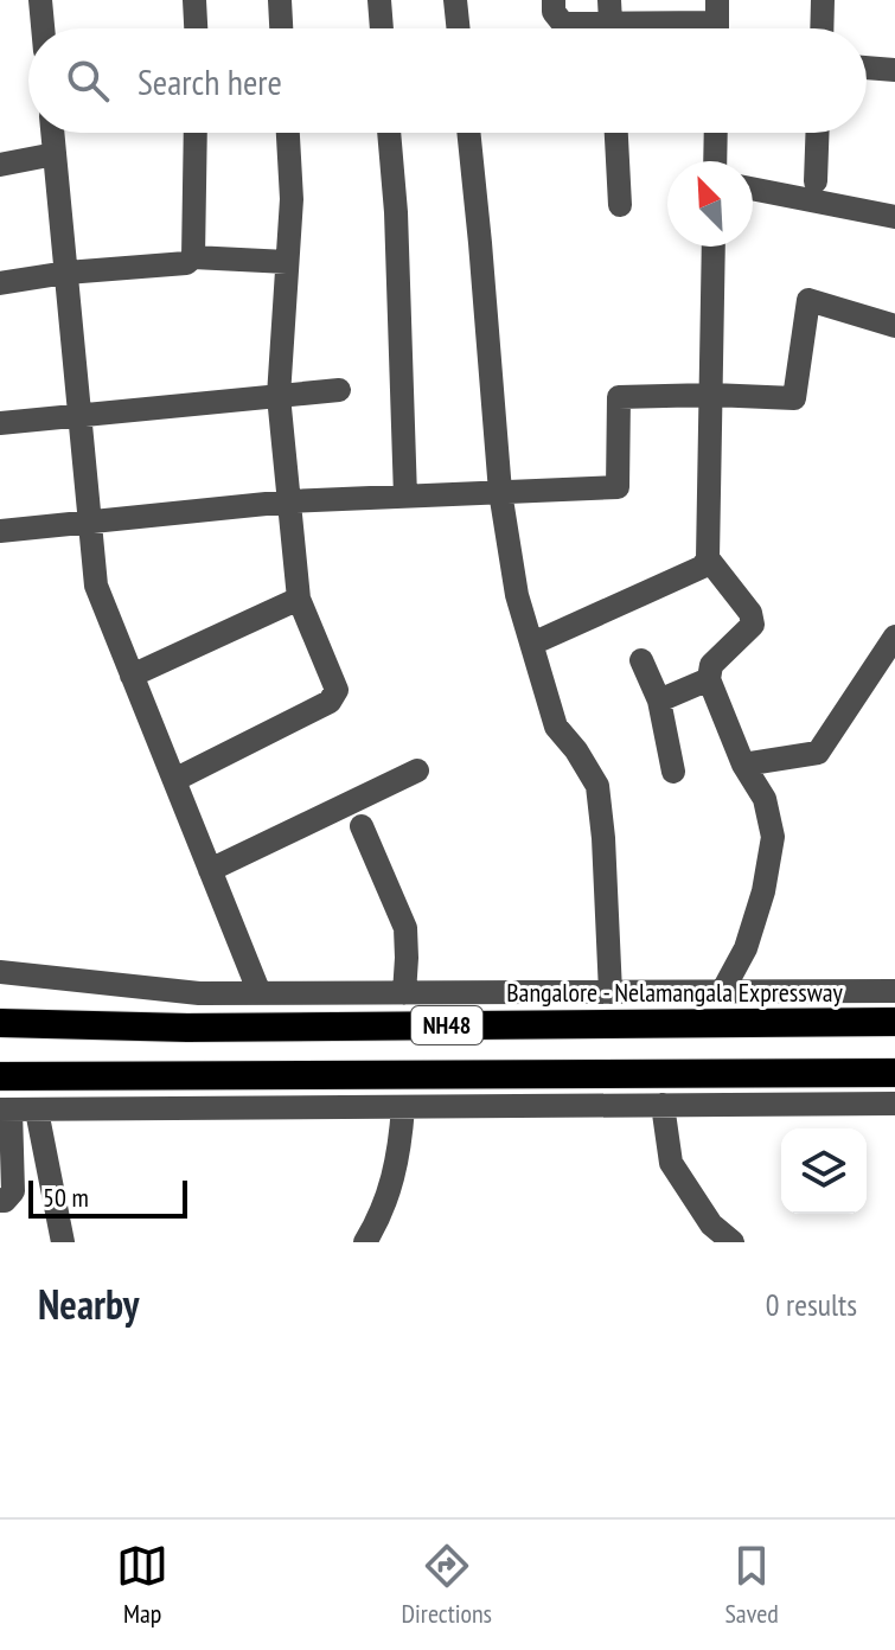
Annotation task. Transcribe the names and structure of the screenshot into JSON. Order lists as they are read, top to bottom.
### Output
{
  "streets": {
    "highway": ["Bangalore - Nelamangala Expressway", "NH48"]
  },
  "scale_bar": "50 m",
  "north": "top left",
  "page": {
    "search": "Search here",
    "scale": "50 m",
    "heading": ["Nearby", "0 results"],
    "nav": ["Map", "Directions", "Saved"]
  }
}
